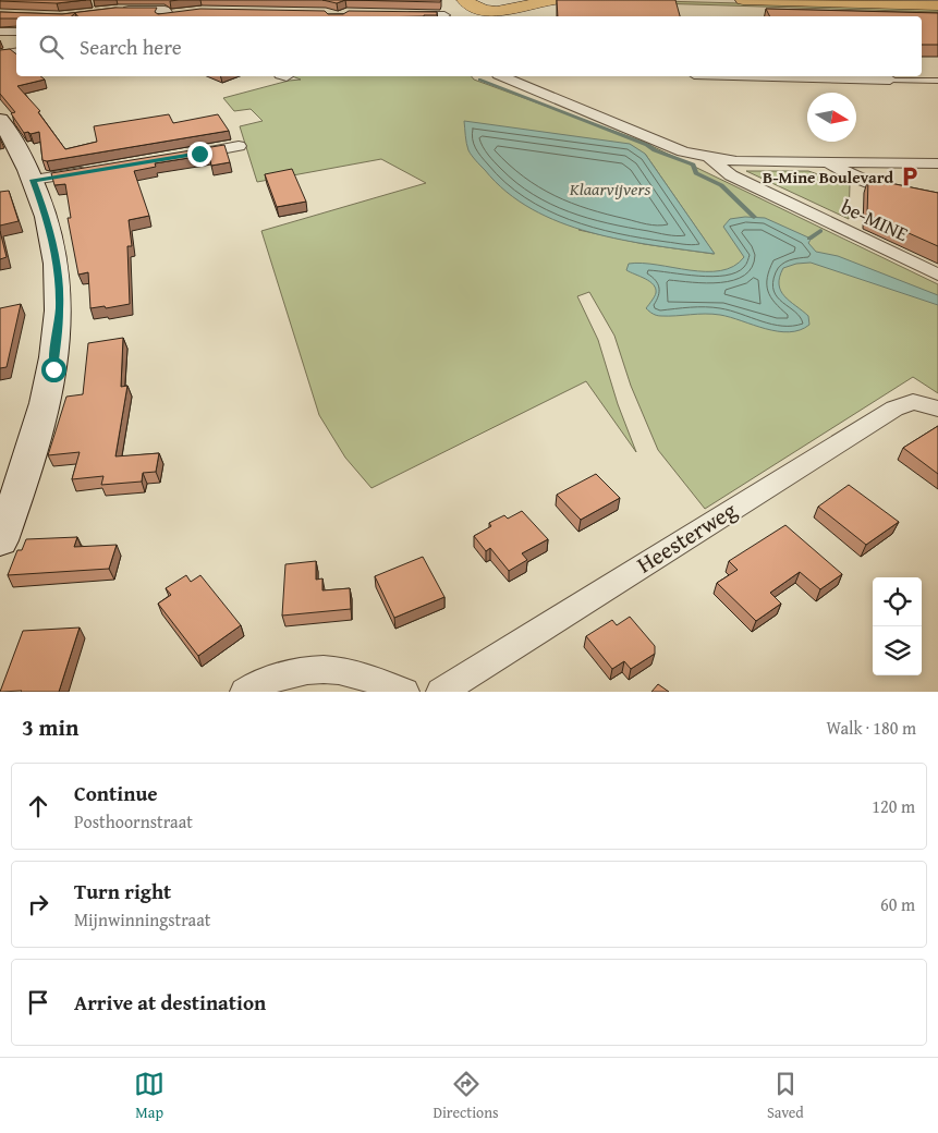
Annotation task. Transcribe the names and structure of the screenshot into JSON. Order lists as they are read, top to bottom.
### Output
{
  "streets": {
    "street": ["be-MINE", "Heesterweg"]
  },
  "water": ["Klaarvijvers"],
  "places": {
    "parking": ["B-Mine Boulevard"]
  },
  "north": "right",
  "page": {
    "search": "Search here",
    "heading": ["3 min", "Walk · 180 m"],
    "list": [
      ["Continue", "Posthoornstraat", "120 m"],
      ["Turn right", "Mijnwinningstraat", "60 m"],
      "Arrive at destination"
    ],
    "nav": ["Map", "Directions", "Saved"]
  }
}
